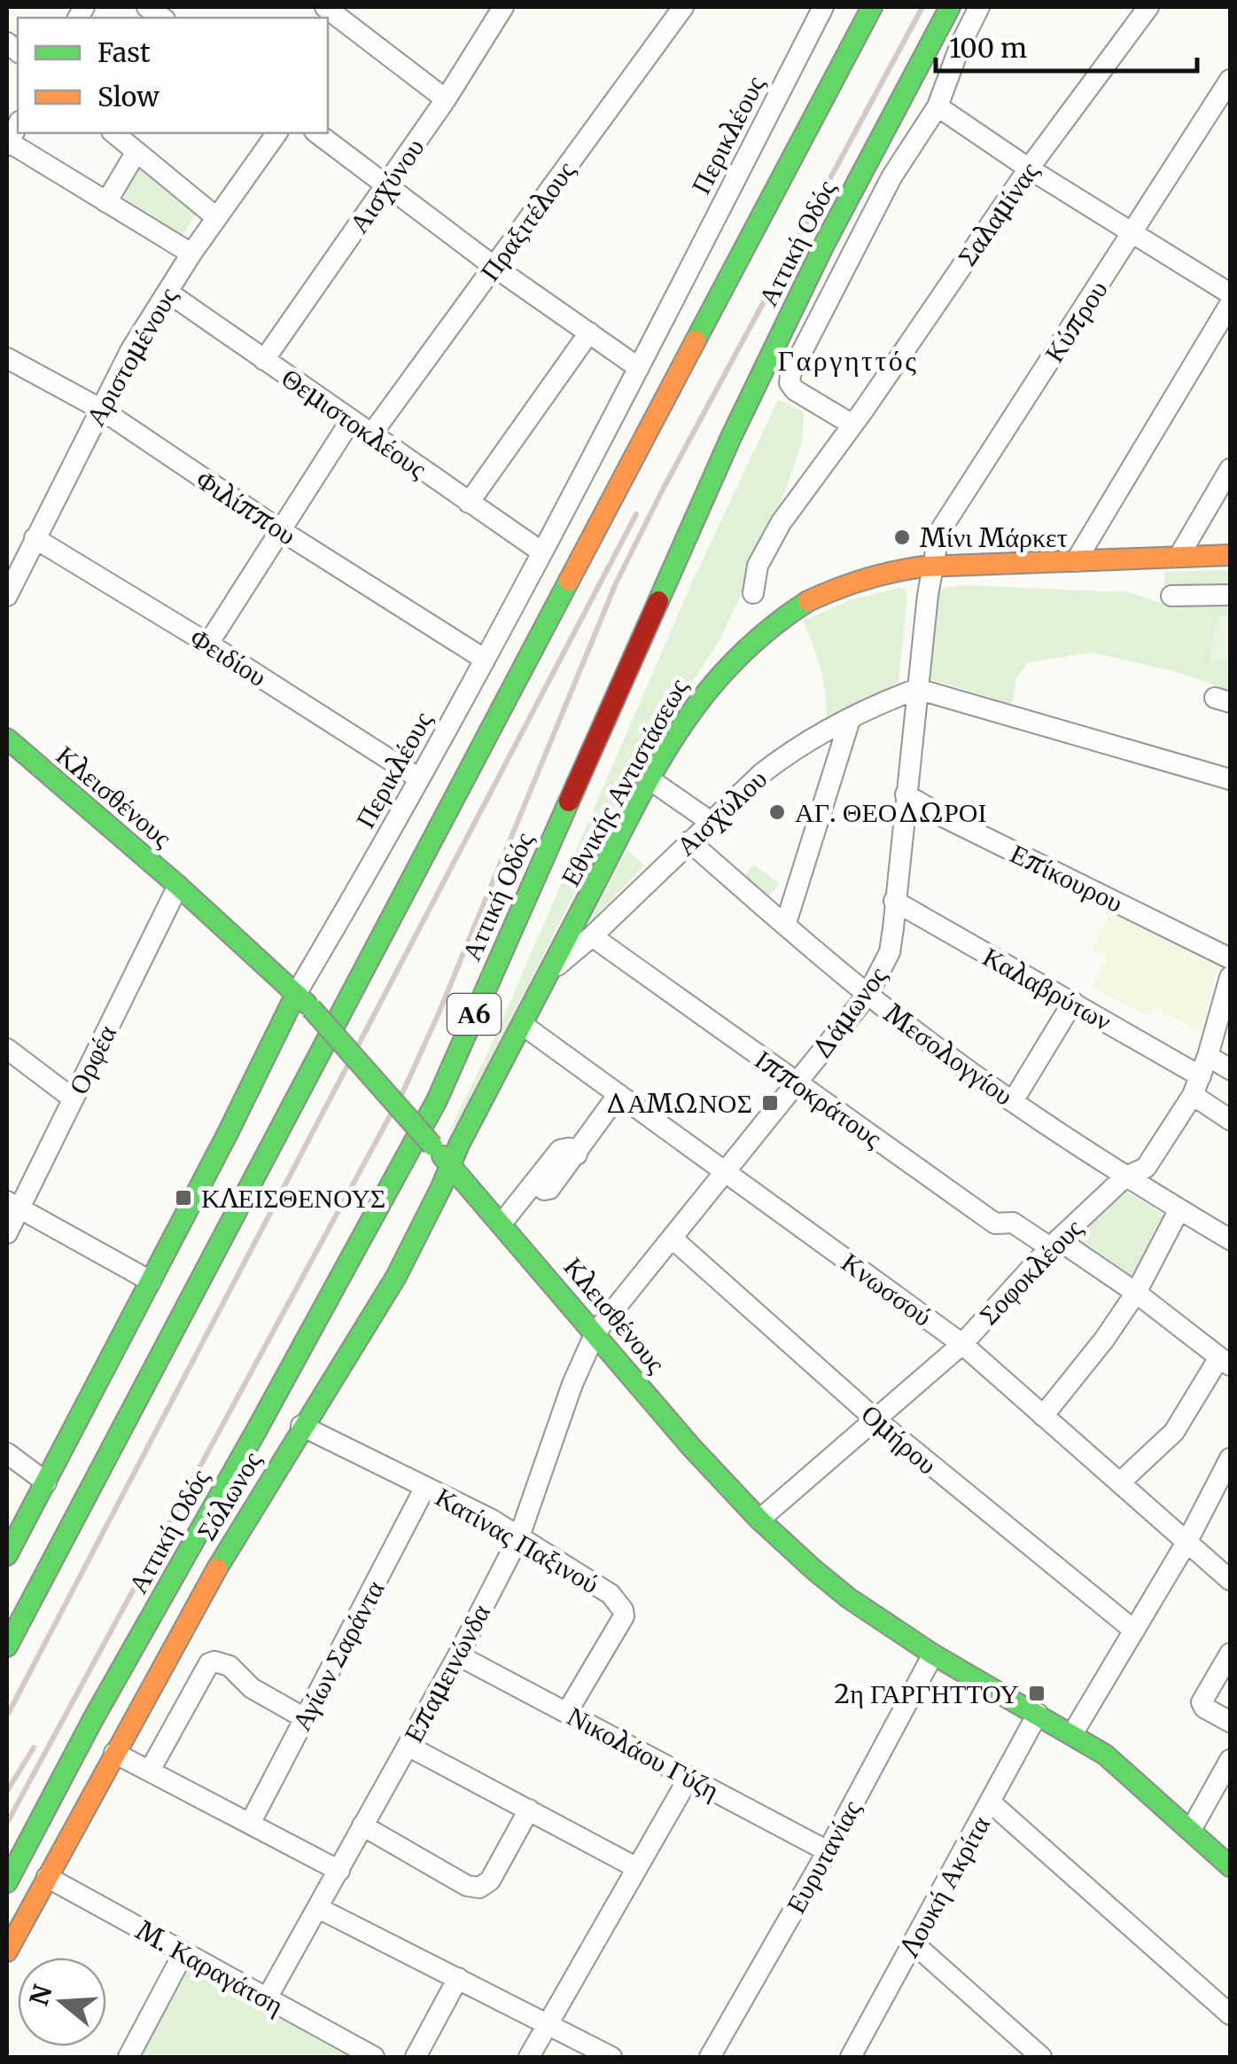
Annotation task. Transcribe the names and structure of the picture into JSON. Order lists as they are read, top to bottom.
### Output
{
  "streets": {
    "main road": [
      "Περικλέους",
      "Αττική Οδός",
      "Εθνικής Αντιστάσεως",
      "Κλεισθένους",
      "Α6",
      "Σόλωνος"
    ],
    "street": [
      "Αισχύνου",
      "Σαλαμίνας",
      "Πραξιτέλους",
      "Κύπρου",
      "Αριστομένους",
      "Θεμιστοκλέους",
      "Φιλίππου",
      "Φειδίου",
      "Αισχύλου",
      "Επίκουρου",
      "Καλαβρύτων",
      "Δάμωνος",
      "Μεσολογγίου",
      "Ορφέα",
      "Ιπποκράτους",
      "Σοφοκλέους",
      "Κνωσσού",
      "Ομήρου",
      "Κατίνας Παξινού",
      "Αγίων Σαράντα",
      "Επαμεινώνδα",
      "Νικολάου Γύζη",
      "Ευρυτανίας",
      "Λουκή Ακρίτα",
      "Μ. Καραγάτση"
    ]
  },
  "crossings": [
    ["Περικλέους", "Θεμιστοκλέους"],
    ["Περικλέους", "Φιλίππου"],
    ["Περικλέους", "Φειδίου"],
    ["Περικλέους", "Κλεισθένους"],
    ["Αισχύνου", "Θεμιστοκλέους"],
    ["Πραξιτέλους", "Θεμιστοκλέους"],
    ["Κύπρου", "Εθνικής Αντιστάσεως"],
    ["Κύπρου", "Δάμωνος"],
    ["Αριστομένους", "Θεμιστοκλέους"],
    ["Αριστομένους", "Φιλίππου"],
    ["Αριστομένους", "Φειδίου"],
    ["Εθνικής Αντιστάσεως", "Κλεισθένους"],
    ["Εθνικής Αντιστάσεως", "Αισχύλου"],
    ["Εθνικής Αντιστάσεως", "Δάμωνος"],
    ["Εθνικής Αντιστάσεως", "Κνωσσού"],
    ["Εθνικής Αντιστάσεως", "Σόλωνος"],
    ["Κλεισθένους", "Δάμωνος"],
    ["Κλεισθένους", "Ορφέα"],
    ["Κλεισθένους", "Σοφοκλέους"],
    ["Κλεισθένους", "Σόλωνος"],
    ["Κλεισθένους", "Επαμεινώνδα"],
    ["Κλεισθένους", "Ευρυτανίας"],
    ["Κλεισθένους", "Λουκή Ακρίτα"],
    ["Αισχύλου", "Δάμωνος"],
    ["Αισχύλου", "Μεσολογγίου"],
    ["Αισχύλου", "Ιπποκράτους"],
    ["Επίκουρου", "Δάμωνος"],
    ["Καλαβρύτων", "Δάμωνος"],
    ["Καλαβρύτων", "Σοφοκλέους"],
    ["Δάμωνος", "Μεσολογγίου"],
    ["Δάμωνος", "Ιπποκράτους"],
    ["Δάμωνος", "Κνωσσού"],
    ["Δάμωνος", "Ομήρου"],
    ["Δάμωνος", "Επαμεινώνδα"],
    ["Μεσολογγίου", "Σοφοκλέους"],
    ["Ιπποκράτους", "Σοφοκλέους"],
    ["Σοφοκλέους", "Κνωσσού"],
    ["Σοφοκλέους", "Ομήρου"],
    ["Σόλωνος", "Κατίνας Παξινού"],
    ["Σόλωνος", "Μ. Καραγάτση"],
    ["Κατίνας Παξινού", "Αγίων Σαράντα"],
    ["Κατίνας Παξινού", "Επαμεινώνδα"],
    ["Κατίνας Παξινού", "Νικολάου Γύζη"],
    ["Επαμεινώνδα", "Νικολάου Γύζη"],
    ["Επαμεινώνδα", "Μ. Καραγάτση"],
    ["Νικολάου Γύζη", "Ευρυτανίας"]
  ],
  "districts": ["Γαργηττός"],
  "places": {
    "other": ["Μίνι Μάρκετ", "ΑΓ. ΘΕΟΔΩΡΟΙ"],
    "transit": ["ΔΑΜΩΝΟΣ", "ΚΛΕΙΣΘΕΝΟΥΣ", "2η ΓΑΡΓΗΤΤΟΥ"]
  },
  "legend": ["Fast", "Slow"],
  "scale_bar": "100 m",
  "north": "left"
}
